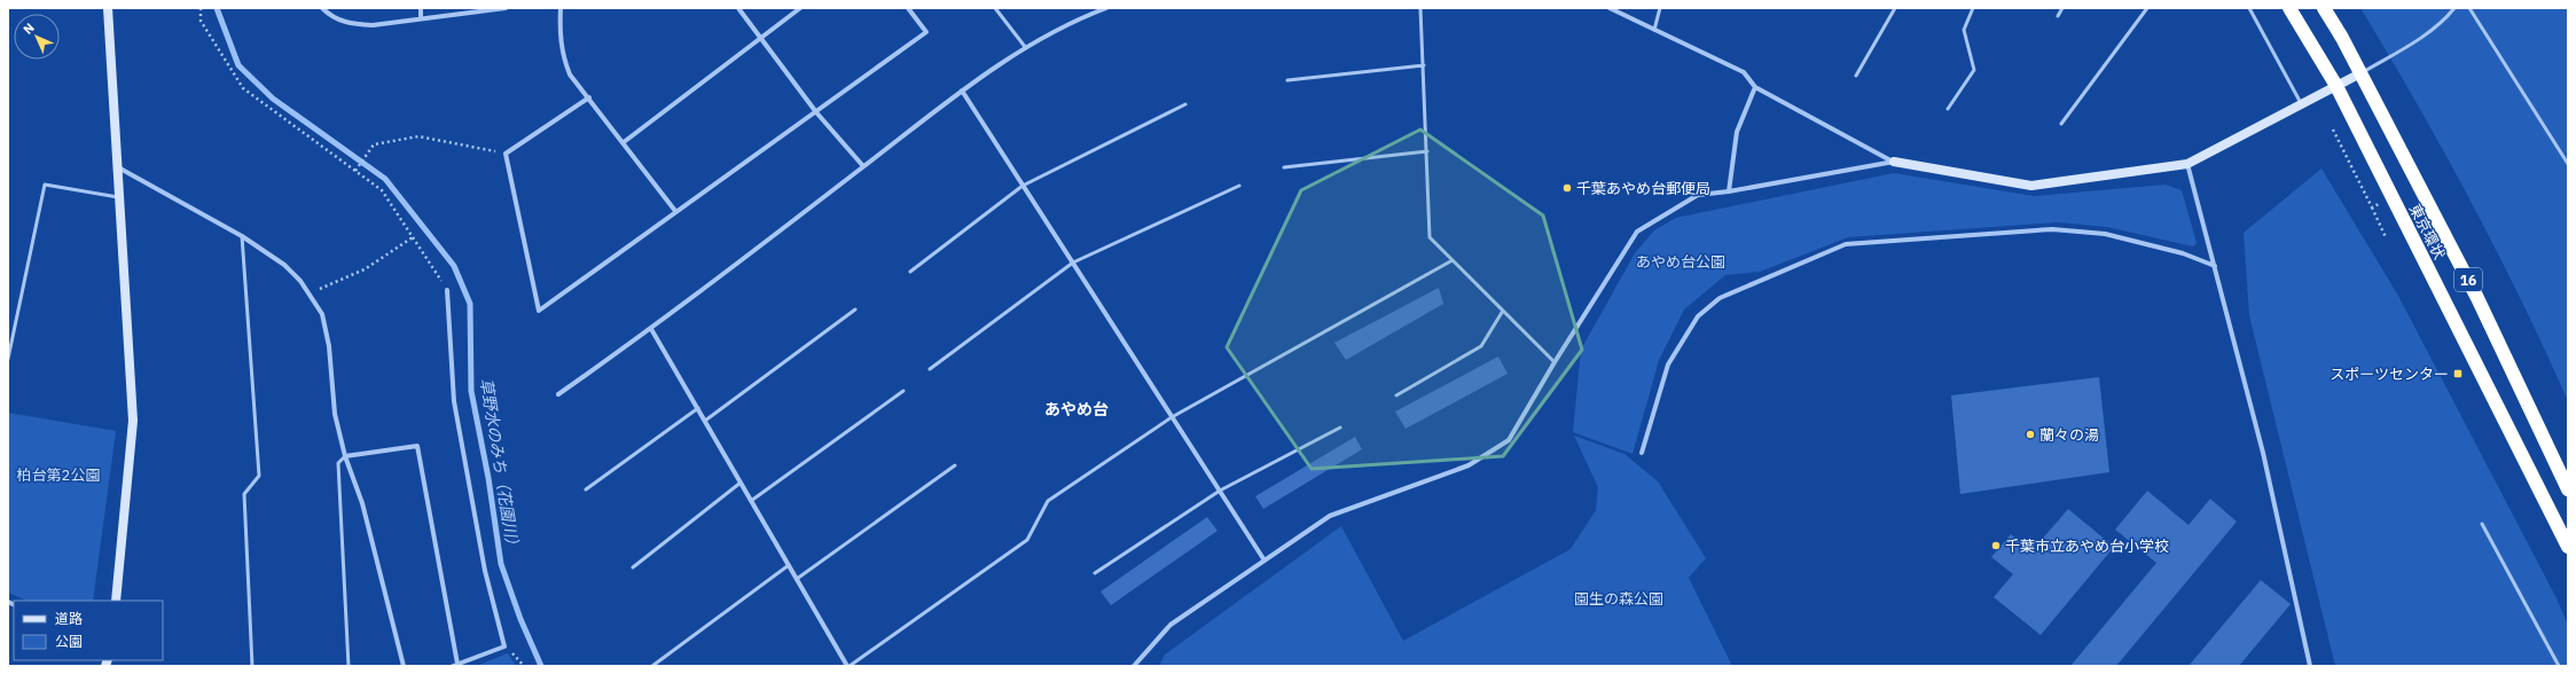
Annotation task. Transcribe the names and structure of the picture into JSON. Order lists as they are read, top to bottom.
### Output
{
  "streets": {
    "highway": ["東京環状", "16"]
  },
  "districts": ["あやめ台"],
  "water": ["草野水のみち（花園川）"],
  "parks": ["あやめ台公園", "柏台第2公園", "園生の森公園"],
  "places": {
    "other": ["千葉あやめ台郵便局", "蘭々の湯", "千葉市立あやめ台小学校"],
    "transit": ["スポーツセンター"]
  },
  "legend": ["道路", "公園"],
  "north": "top left"
}
